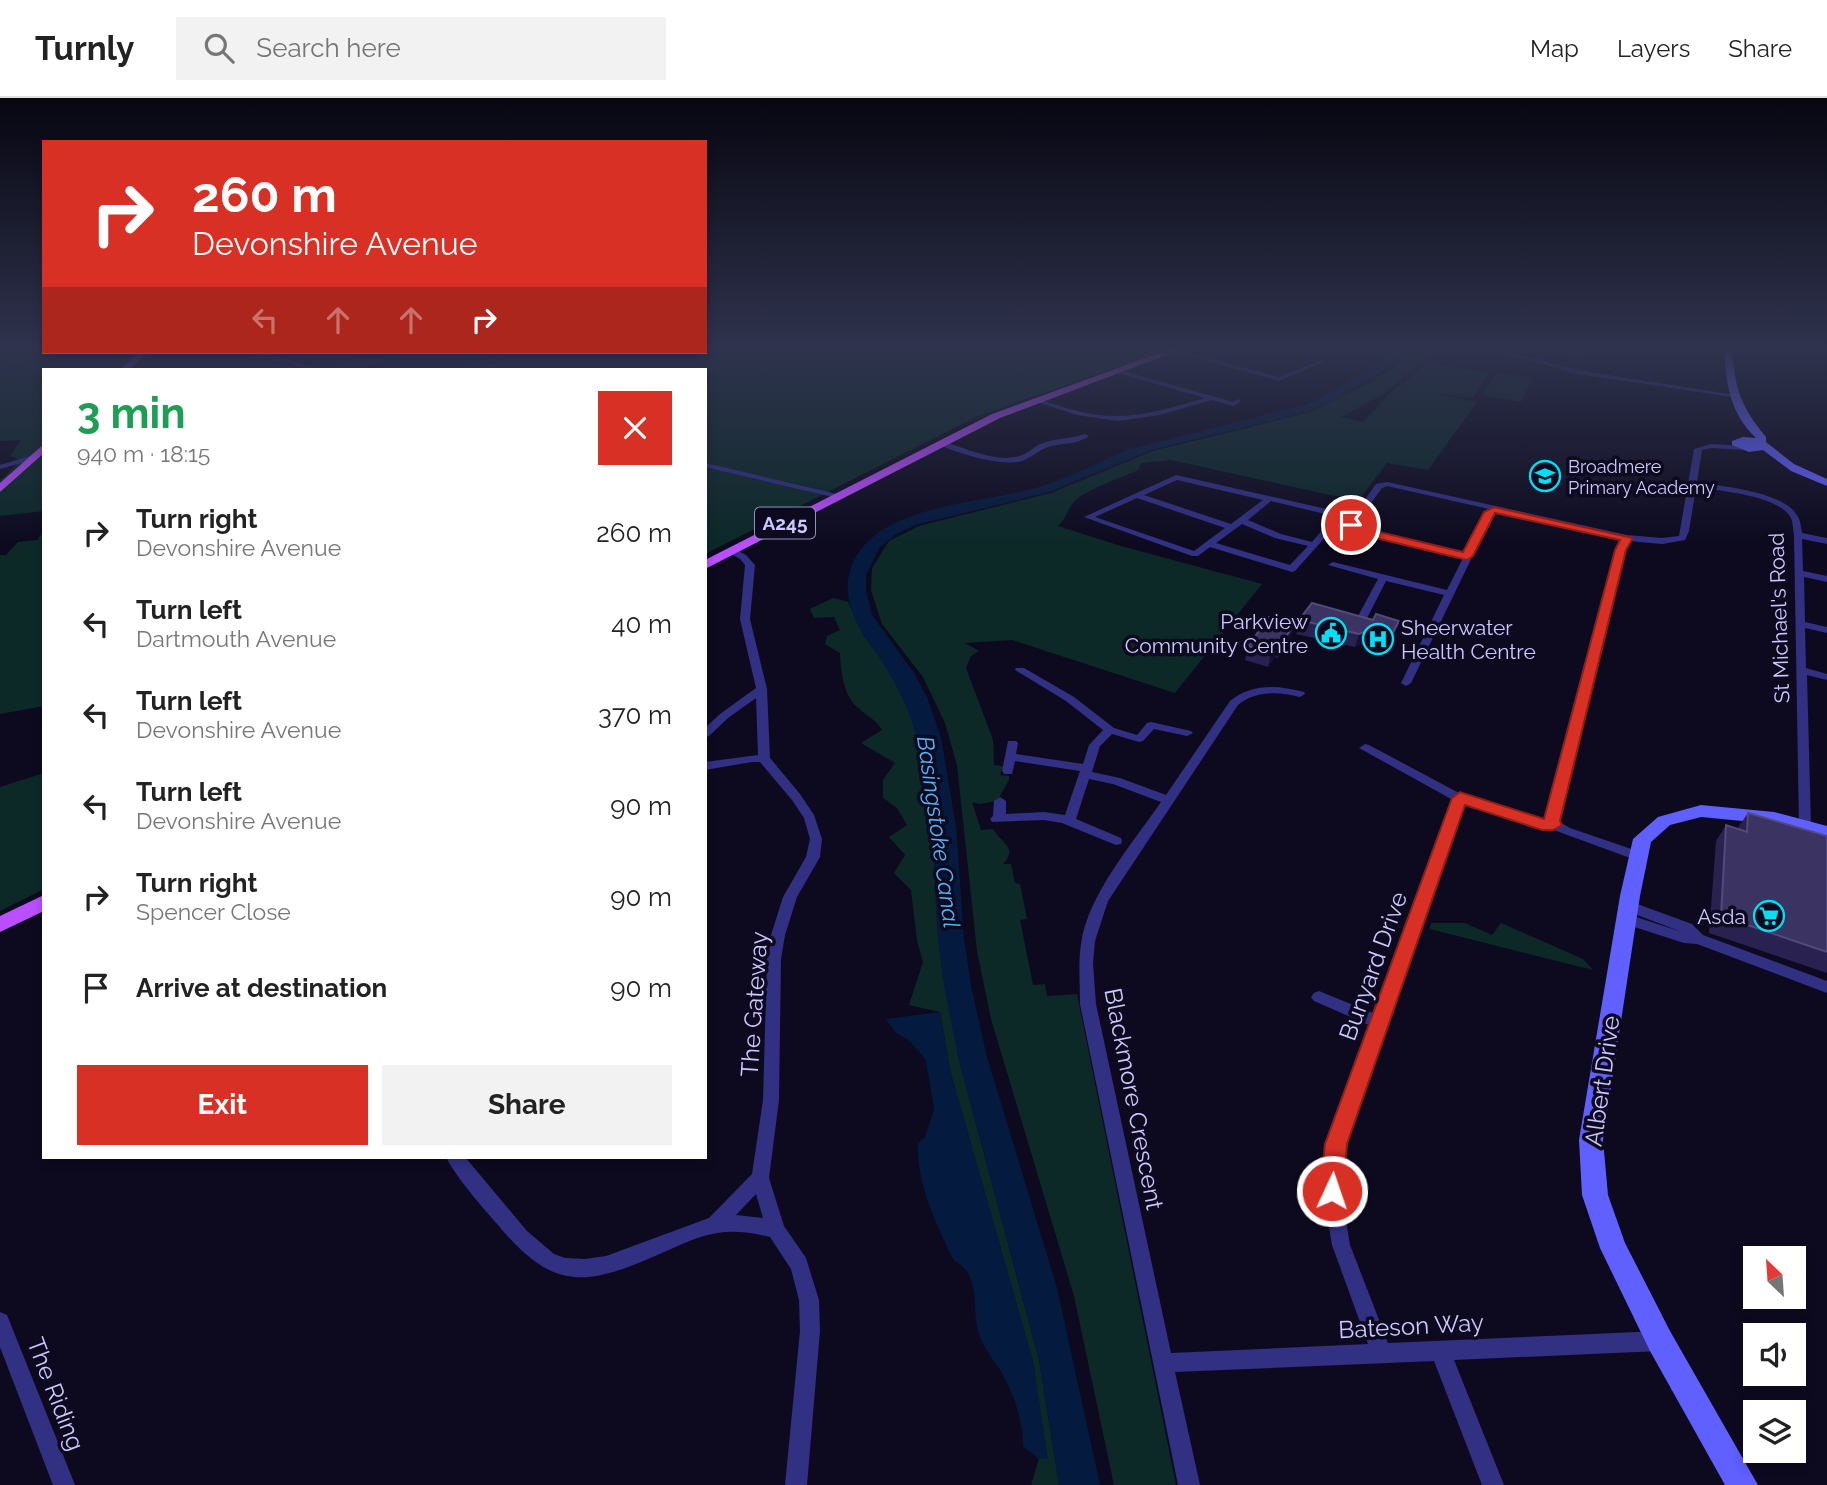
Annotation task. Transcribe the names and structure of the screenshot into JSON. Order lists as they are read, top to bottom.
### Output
{
  "streets": {
    "main road": ["A245"],
    "street": [
      "St Michael's Road",
      "Bunyard Drive",
      "The Gateway",
      "Albert Drive",
      "Blackmore Crescent",
      "Bateson Way",
      "The Riding"
    ]
  },
  "crossings": [
    ["St Michael's Road", "Albert Drive"],
    ["Bunyard Drive", "Bateson Way"],
    ["Albert Drive", "Bateson Way"],
    ["Blackmore Crescent", "Bateson Way"]
  ],
  "water": ["Basingstoke Canal"],
  "places": {
    "school or university": ["Broadmere Primary Academy"],
    "public building": ["Parkview Community Centre"],
    "hospital": ["Sheerwater Health Centre"],
    "supermarket": ["Asda"]
  },
  "north": "top left",
  "page": {
    "header": "Turnly",
    "search": "Search here",
    "nav": ["Map", "Layers", "Share"],
    "turn": ["260 m", "Devonshire Avenue"],
    "heading": ["3 min", "940 m · 18:15"],
    "list": [
      {
        "name": "Turn right",
        "note": "Devonshire Avenue",
        "value": "260 m"
      },
      {
        "name": "Turn left",
        "note": "Dartmouth Avenue",
        "value": "40 m"
      },
      {
        "name": "Turn left",
        "note": "Devonshire Avenue",
        "value": "370 m"
      },
      {
        "name": "Turn left",
        "note": "Devonshire Avenue",
        "value": "90 m"
      },
      {
        "name": "Turn right",
        "note": "Spencer Close",
        "value": "90 m"
      },
      {
        "name": "Arrive at destination",
        "value": "90 m"
      }
    ],
    "buttons": ["Exit", "Share"]
  }
}
